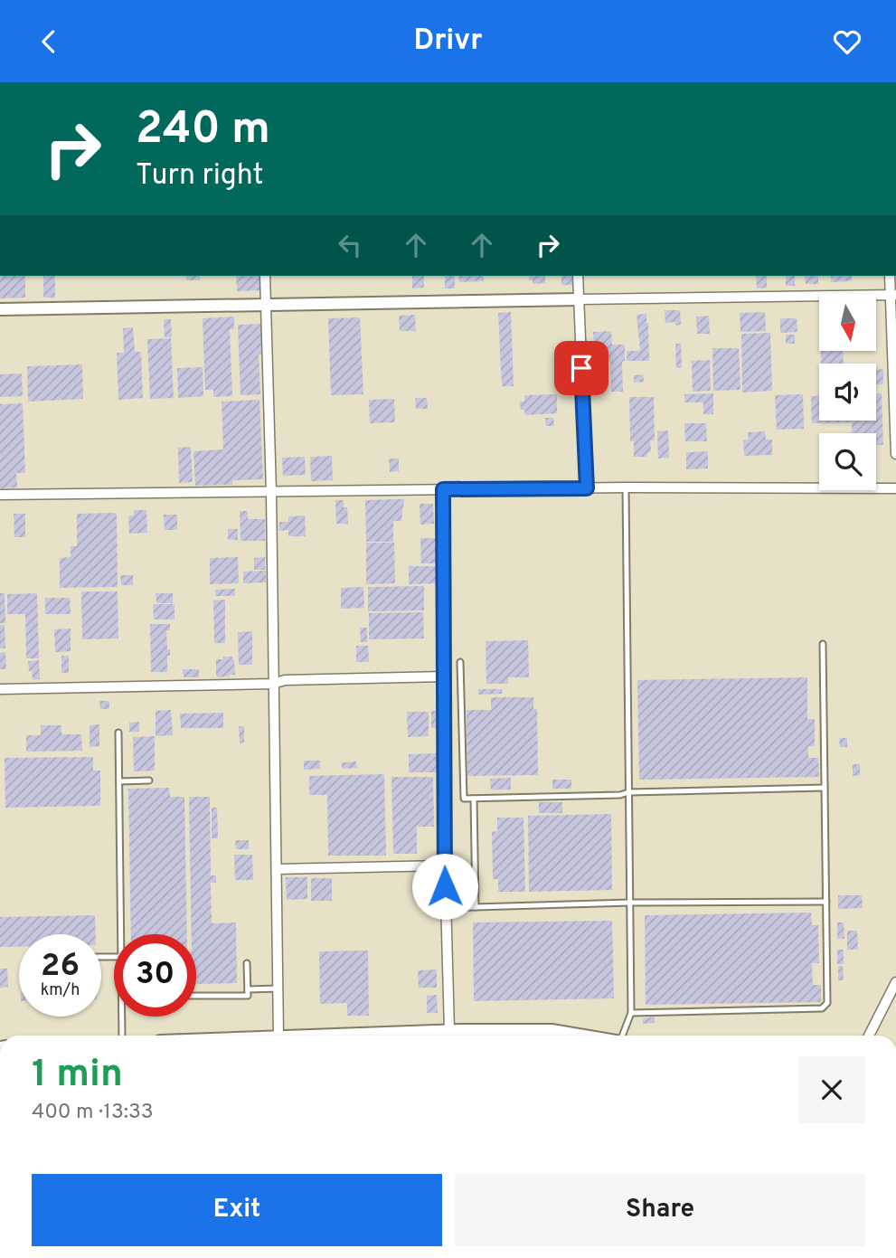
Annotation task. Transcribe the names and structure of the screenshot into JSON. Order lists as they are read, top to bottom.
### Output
{
  "north": "bottom",
  "page": {
    "header": "Drivr",
    "turn": ["240 m", "Turn right"],
    "speed": "26 km/h",
    "limit": "30",
    "heading": ["1 min", "400 m · 13:33"],
    "buttons": ["Exit", "Share"]
  }
}
